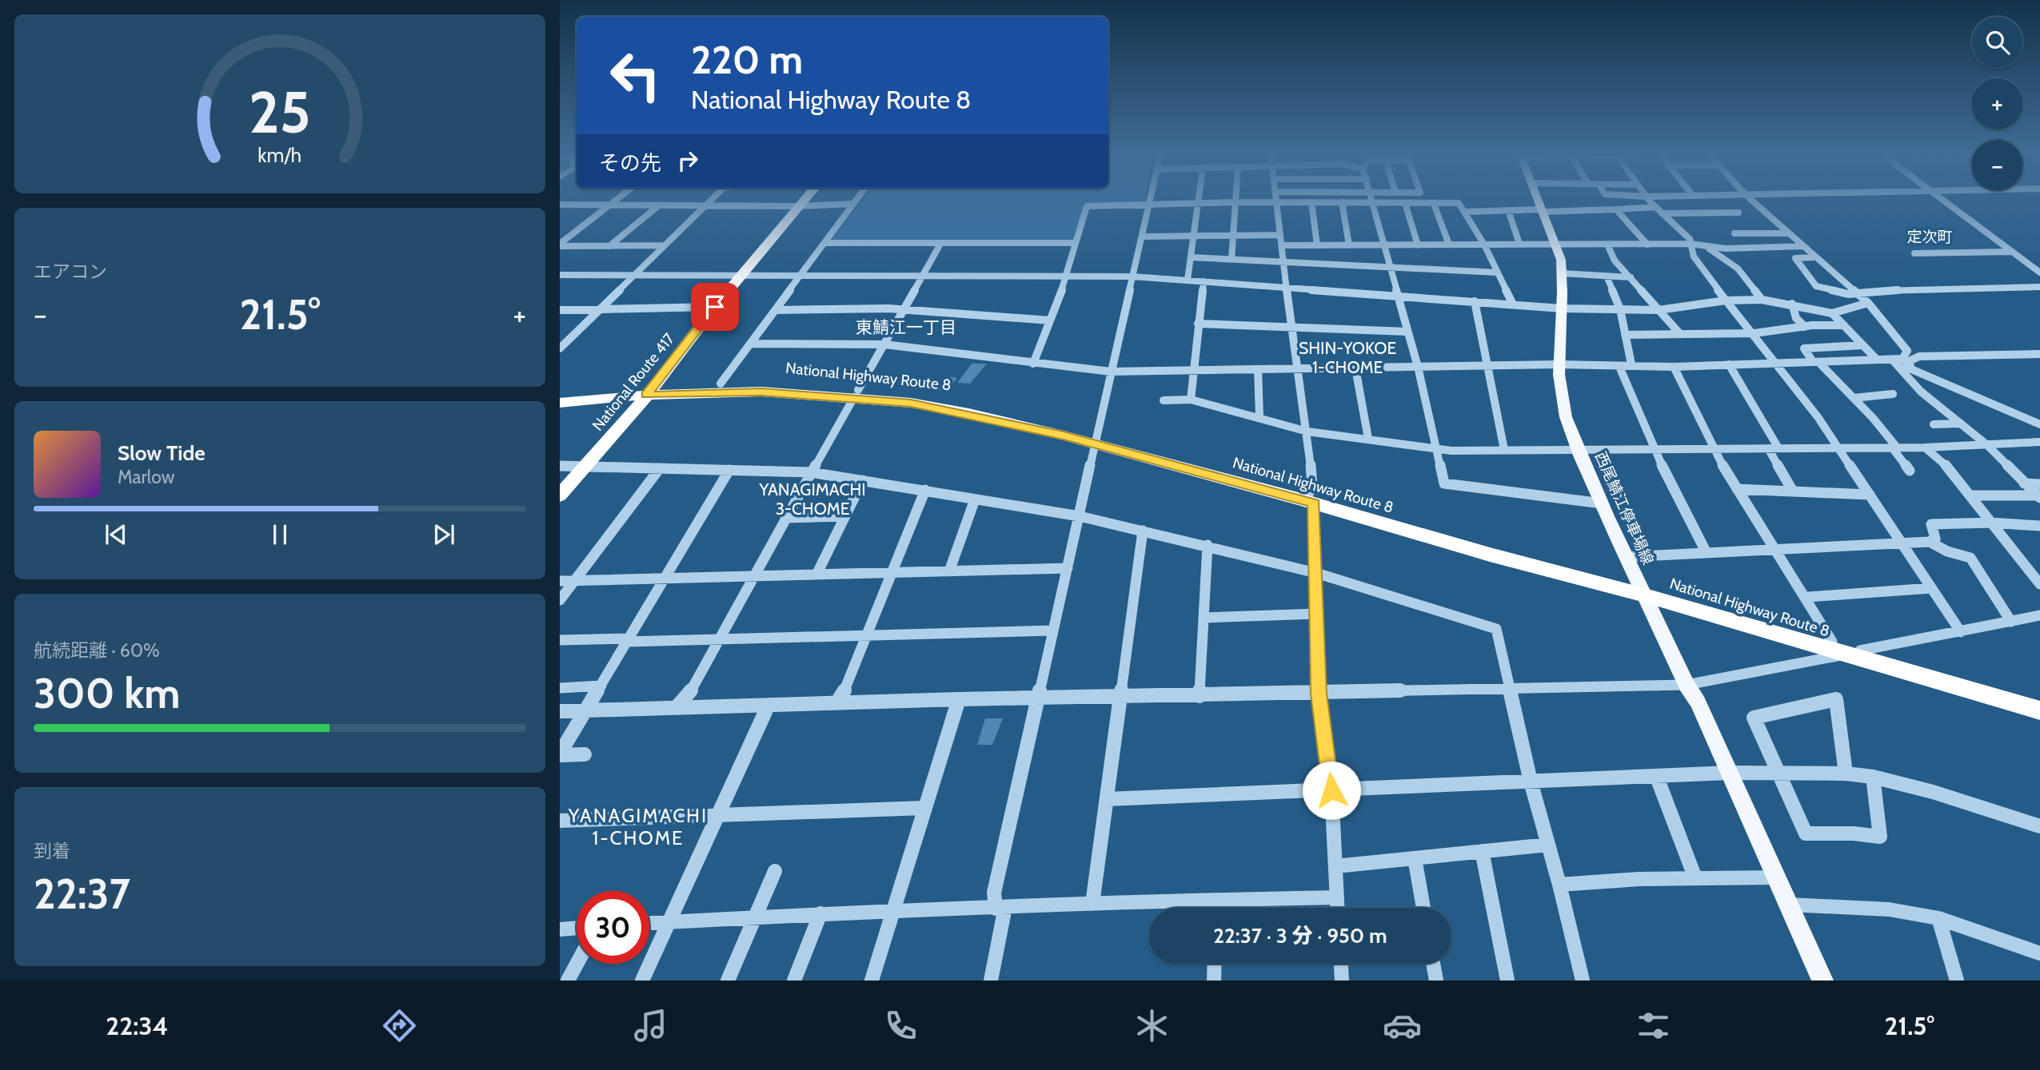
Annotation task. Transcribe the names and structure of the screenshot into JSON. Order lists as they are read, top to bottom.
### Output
{
  "streets": {
    "highway": ["National Highway Route 8", "National Route 417"],
    "main road": ["西尾鯖江停車場線"]
  },
  "crossings": [
    ["National Highway Route 8", "National Route 417"],
    ["National Highway Route 8", "西尾鯖江停車場線"]
  ],
  "districts": [
    "定次町",
    "東鯖江一丁目",
    "SHIN-YOKOE 1-CHOME",
    "YANAGIMACHI 3-CHOME",
    "YANAGIMACHI 1-CHOME"
  ],
  "page": {
    "map_buttons": ["+", "−"],
    "turn": ["220 m", "National Highway Route 8"],
    "then": "その先",
    "tile": [
      "エアコン",
      ["航続距離 · 60%", "300 km"],
      ["到着", "22:37"]
    ],
    "heat": ["−", "21.5°", "+"],
    "song": ["Slow Tide", "Marlow"],
    "limit": "30",
    "trip": "22:37 · 3 分 · 950 m",
    "tabs": ["22:34", "21.5°"],
    "gauge": ["25", "km/h"]
  }
}
